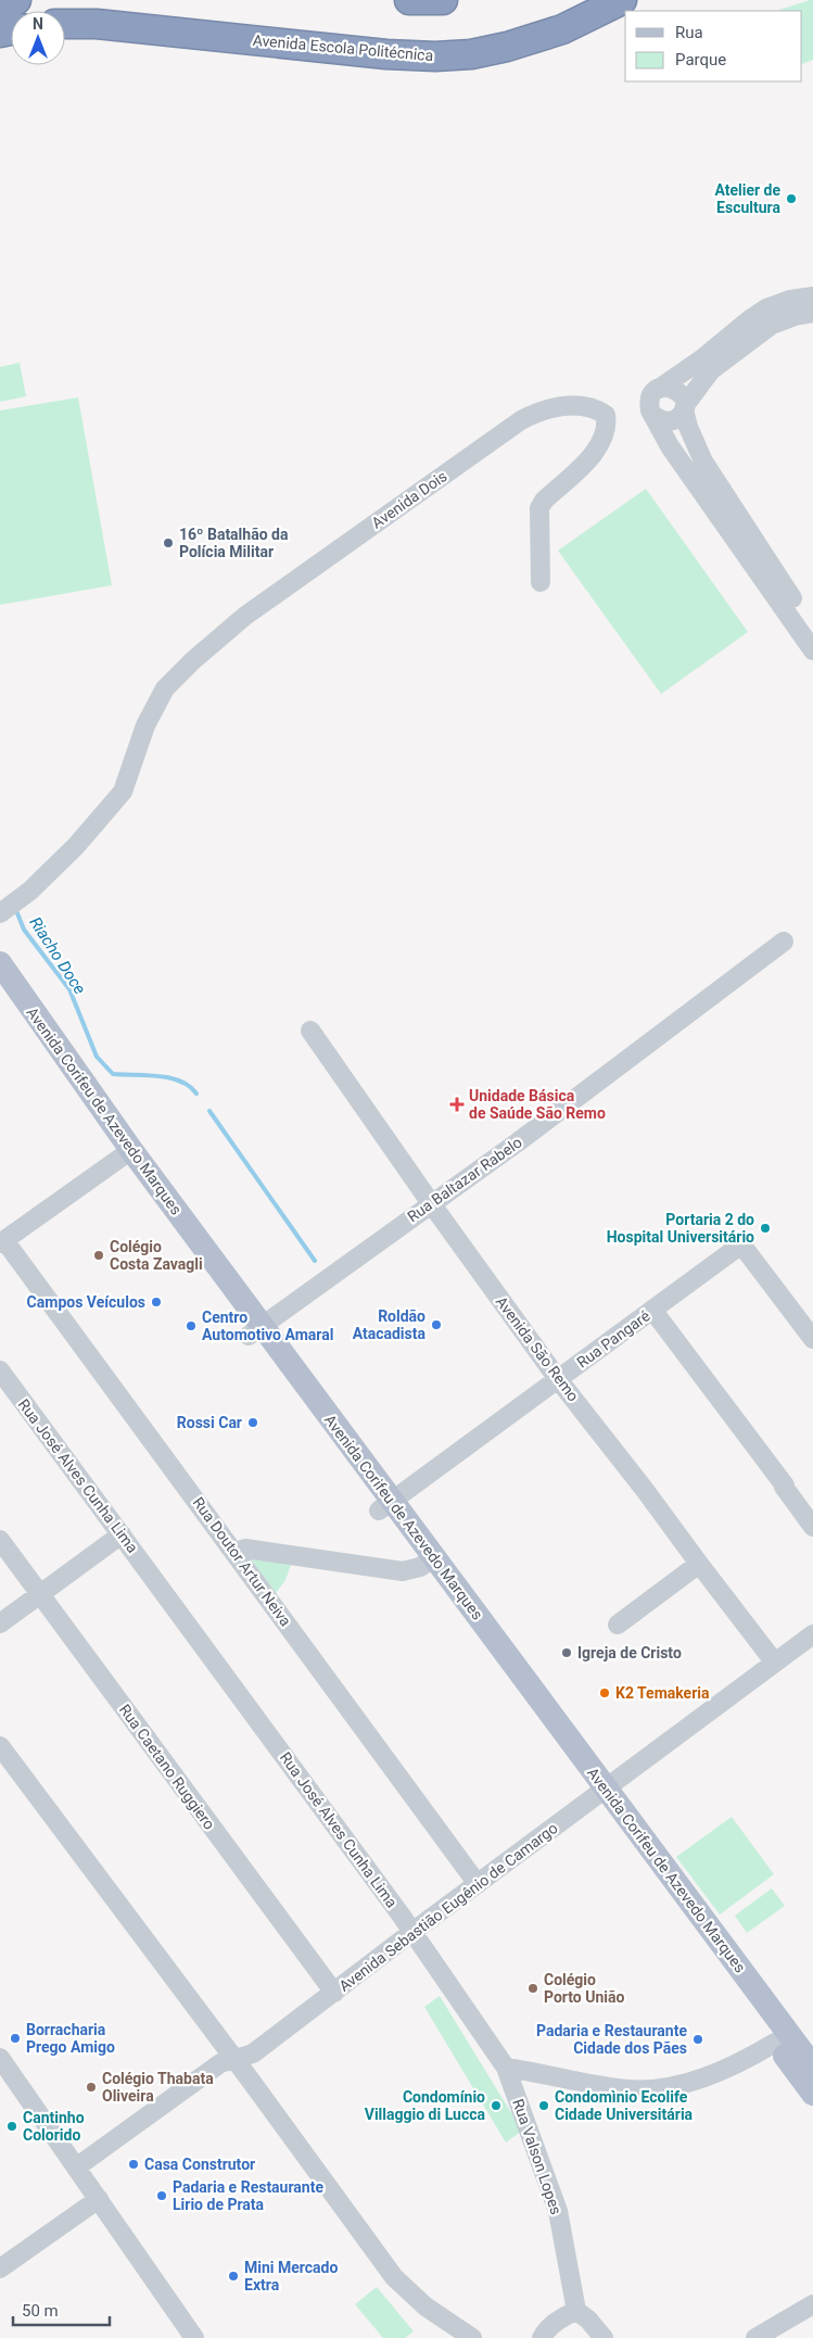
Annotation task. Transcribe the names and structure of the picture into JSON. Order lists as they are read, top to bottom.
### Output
{
  "streets": {
    "highway": ["Avenida Escola Politécnica"],
    "main road": ["Avenida Corifeu de Azevedo Marques"],
    "street": [
      "Avenida Dois",
      "Rua Baltazar Rabelo",
      "Rua Pangaré",
      "Avenida São Remo",
      "Rua José Alves Cunha Lima",
      "Rua Doutor Artur Neiva",
      "Rua Caetano Ruggiero",
      "Avenida Sebastião Eugênio de Camargo",
      "Rua Valson Lopes"
    ]
  },
  "crossings": [
    ["Avenida Corifeu de Azevedo Marques", "Rua Baltazar Rabelo"],
    ["Avenida Corifeu de Azevedo Marques", "Rua Pangaré"],
    ["Avenida Corifeu de Azevedo Marques", "Avenida Sebastião Eugênio de Camargo"],
    ["Rua Baltazar Rabelo", "Avenida São Remo"],
    ["Rua Pangaré", "Avenida São Remo"],
    ["Avenida São Remo", "Avenida Sebastião Eugênio de Camargo"],
    ["Rua José Alves Cunha Lima", "Avenida Sebastião Eugênio de Camargo"],
    ["Rua José Alves Cunha Lima", "Rua Valson Lopes"],
    ["Rua Doutor Artur Neiva", "Avenida Sebastião Eugênio de Camargo"],
    ["Rua Caetano Ruggiero", "Avenida Sebastião Eugênio de Camargo"]
  ],
  "water": ["Riacho Doce"],
  "places": {
    "other": [
      "Atelier de Escultura",
      "16º Batalhão da Polícia Militar",
      "Portaria 2 do Hospital Universitário",
      "Colégio Costa Zavagli",
      "Campos Veículos",
      "Roldão Atacadista",
      "Centro Automotivo Amaral",
      "Rossi Car",
      "Igreja de Cristo",
      "K2 Temakeria",
      "Colégio Porto União",
      "Borracharia Prego Amigo",
      "Padaria e Restaurante Cidade dos Pães",
      "Colégio Thabata Oliveira",
      "Condomínio Villaggio di Lucca",
      "Condomìnio Ecolife Cidade Universitária",
      "Cantinho Colorido",
      "Casa Construtor",
      "Padaria e Restaurante Lirio de Prata",
      "Mini Mercado Extra"
    ],
    "health": ["Unidade Básica de Saúde São Remo"]
  },
  "legend": ["Rua", "Parque"],
  "scale_bar": "50 m",
  "north": "top"
}
